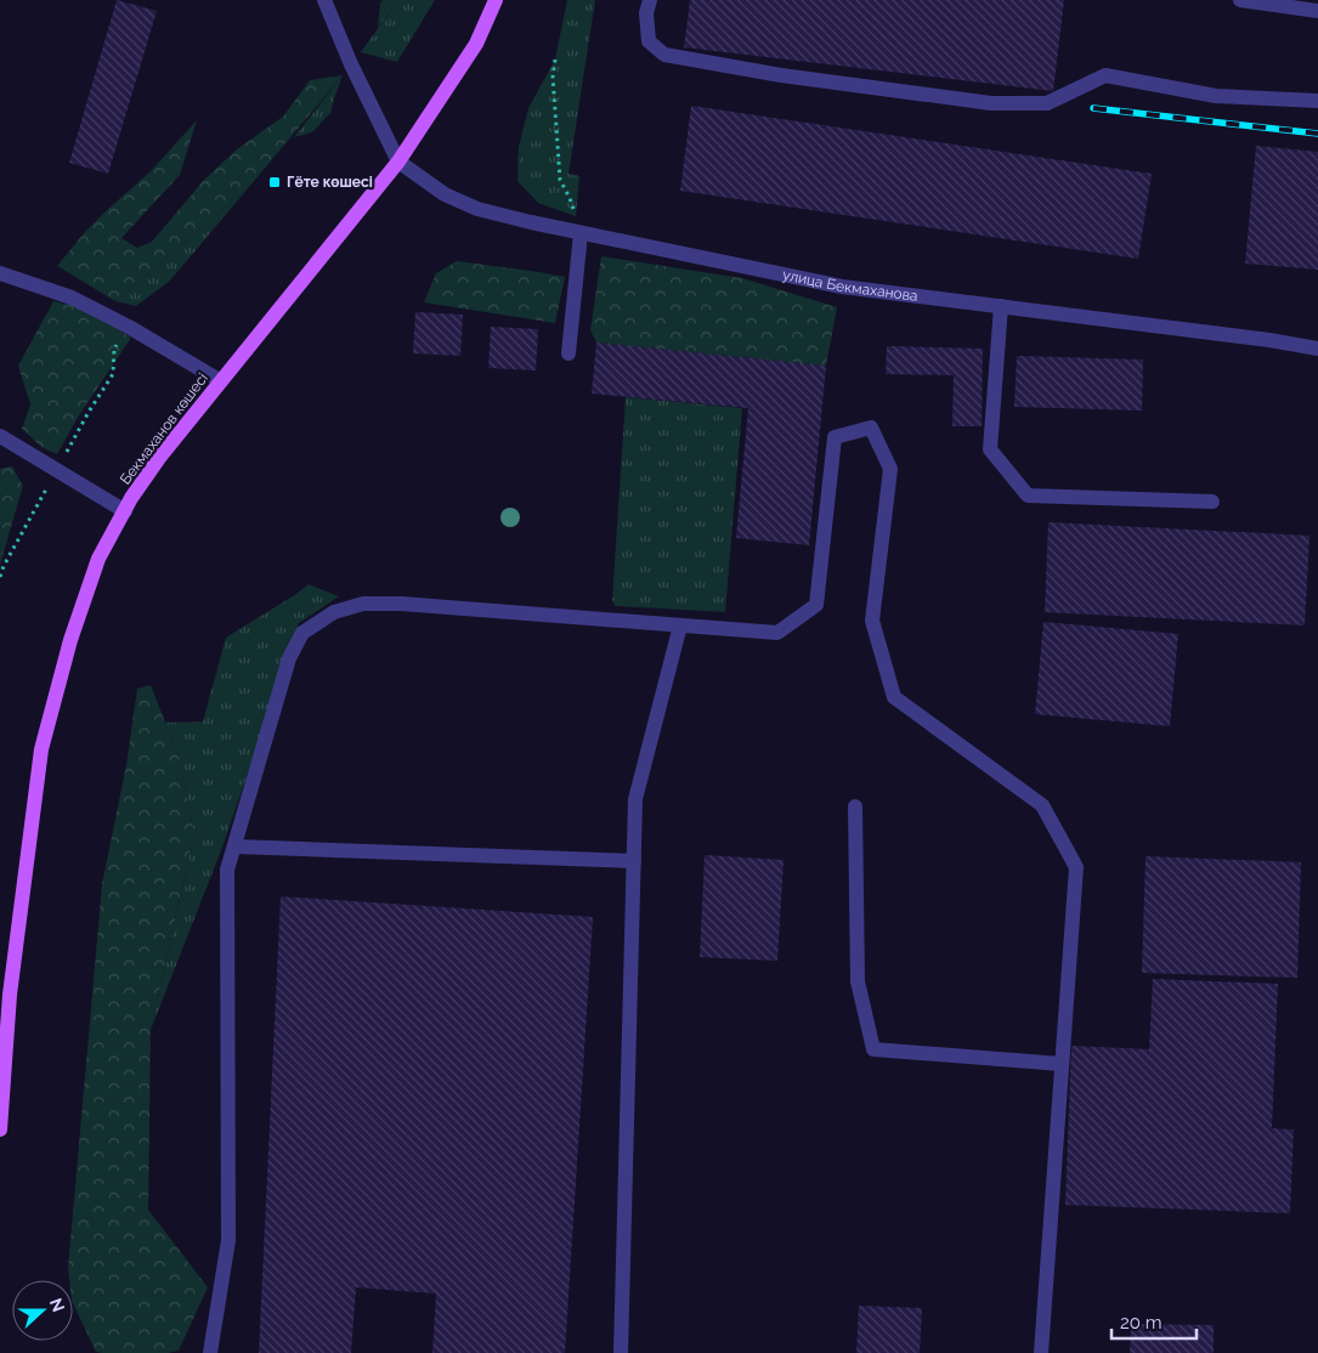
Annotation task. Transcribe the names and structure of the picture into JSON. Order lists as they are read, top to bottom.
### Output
{
  "streets": {
    "main road": ["Бекмаханов көшесі"],
    "street": ["улица Бекмаханова"]
  },
  "crossings": [
    ["улица Бекмаханова", "Бекмаханов көшесі"]
  ],
  "places": {
    "transit": ["Гёте көшесі"]
  },
  "scale_bar": "20 m",
  "north": "right"
}
